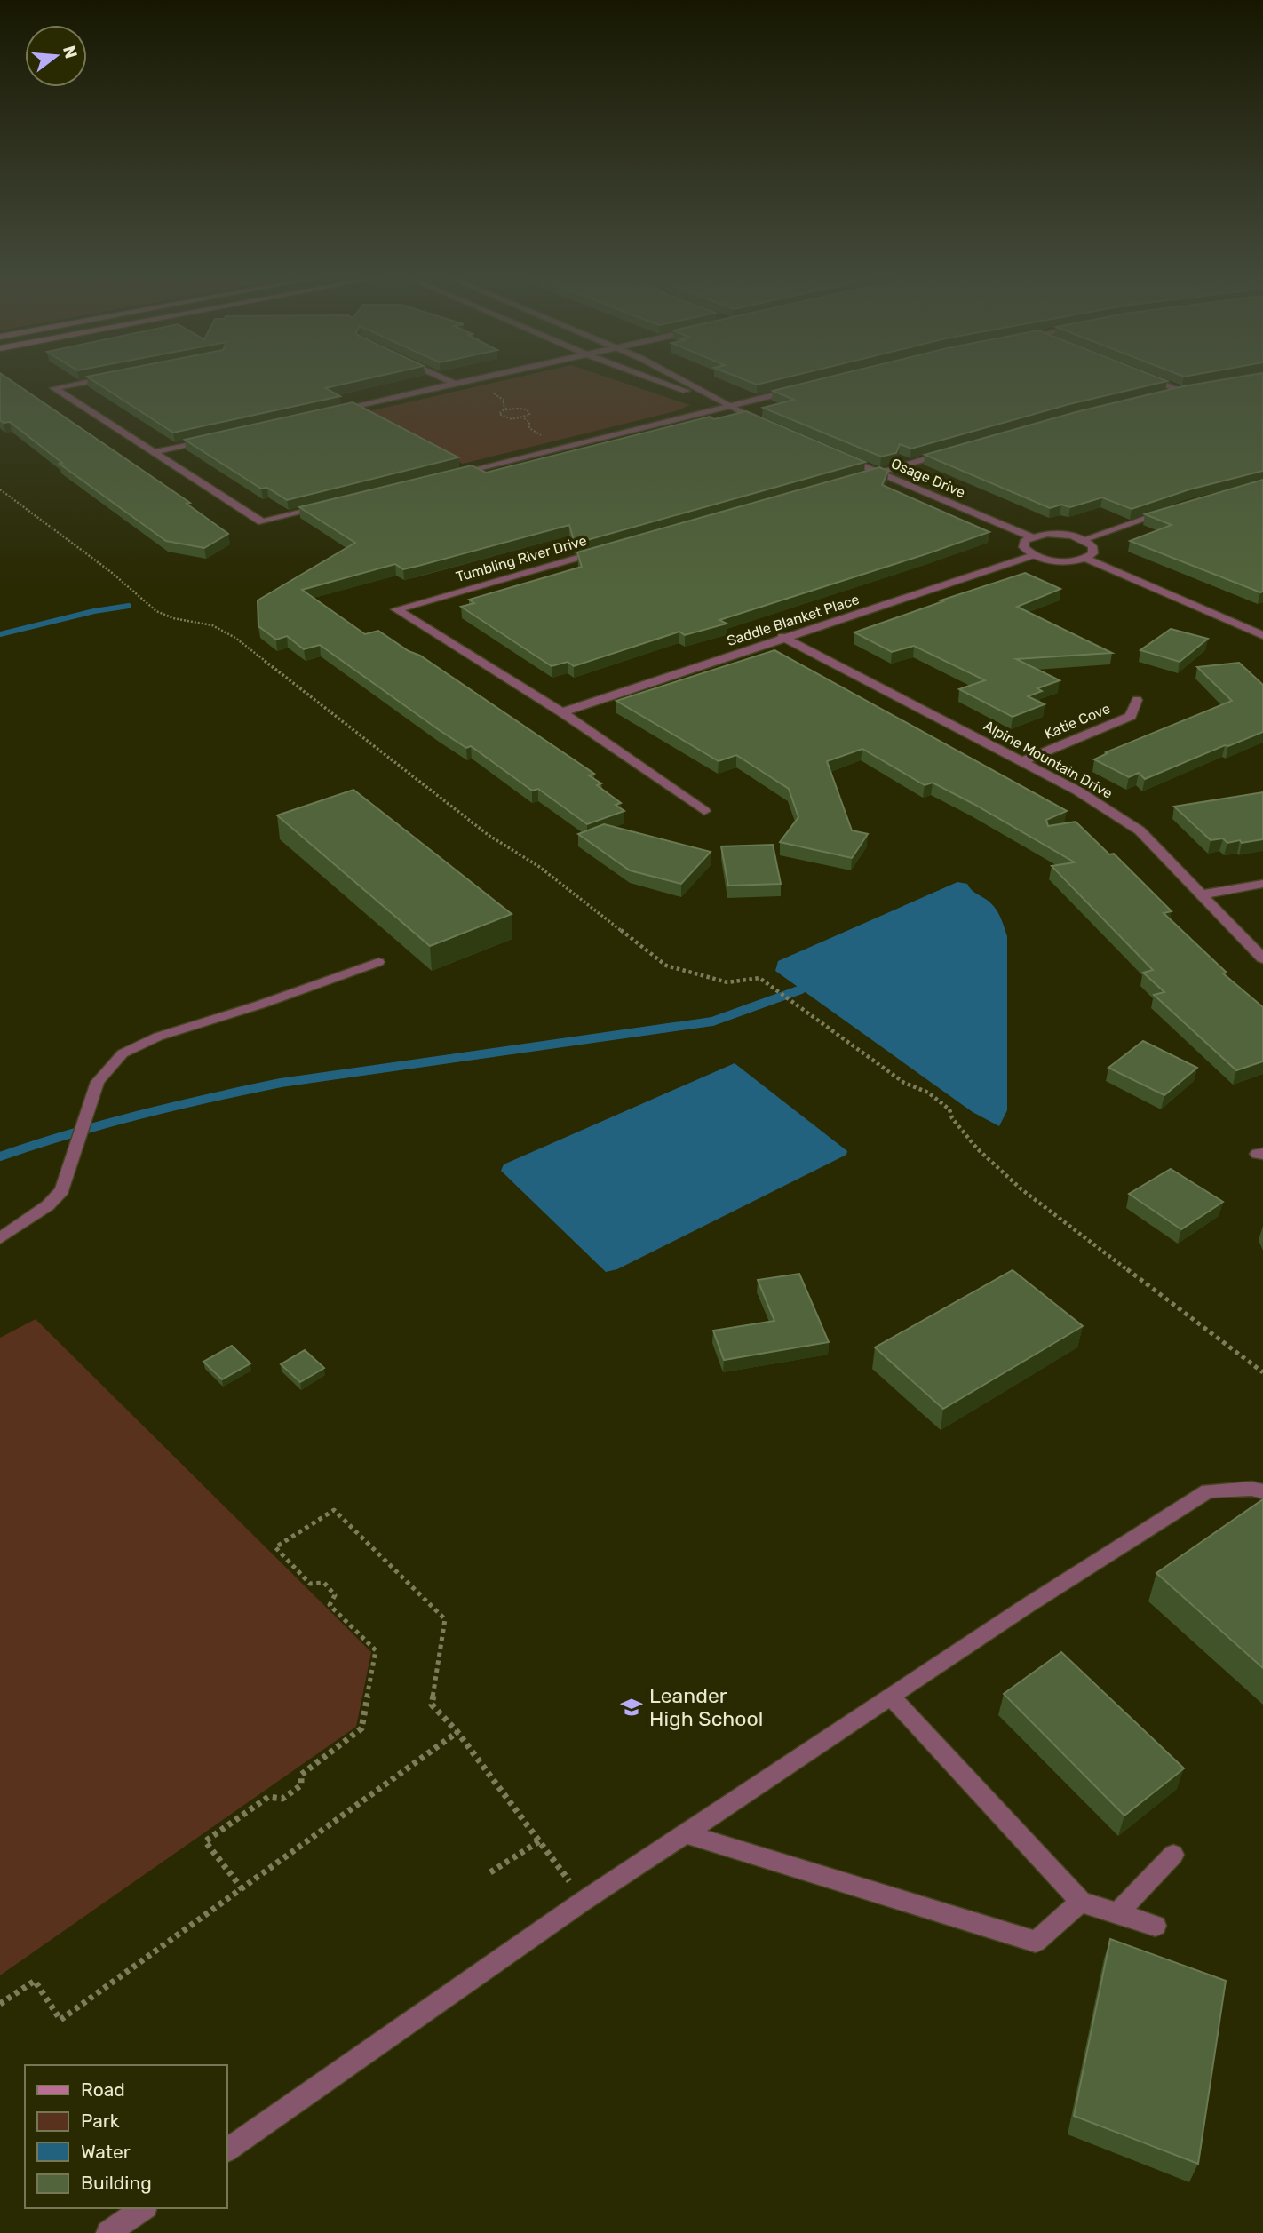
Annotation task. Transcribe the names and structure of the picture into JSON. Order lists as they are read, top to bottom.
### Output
{
  "streets": {
    "street": [
      "Osage Drive",
      "Tumbling River Drive",
      "Saddle Blanket Place",
      "Katie Cove",
      "Alpine Mountain Drive"
    ]
  },
  "crossings": [
    ["Tumbling River Drive", "Saddle Blanket Place"],
    ["Saddle Blanket Place", "Alpine Mountain Drive"],
    ["Katie Cove", "Alpine Mountain Drive"]
  ],
  "places": {
    "school or university": ["Leander High School"]
  },
  "legend": [
    "Road",
    "Park",
    "Water",
    "Building"
  ],
  "north": "right"
}
